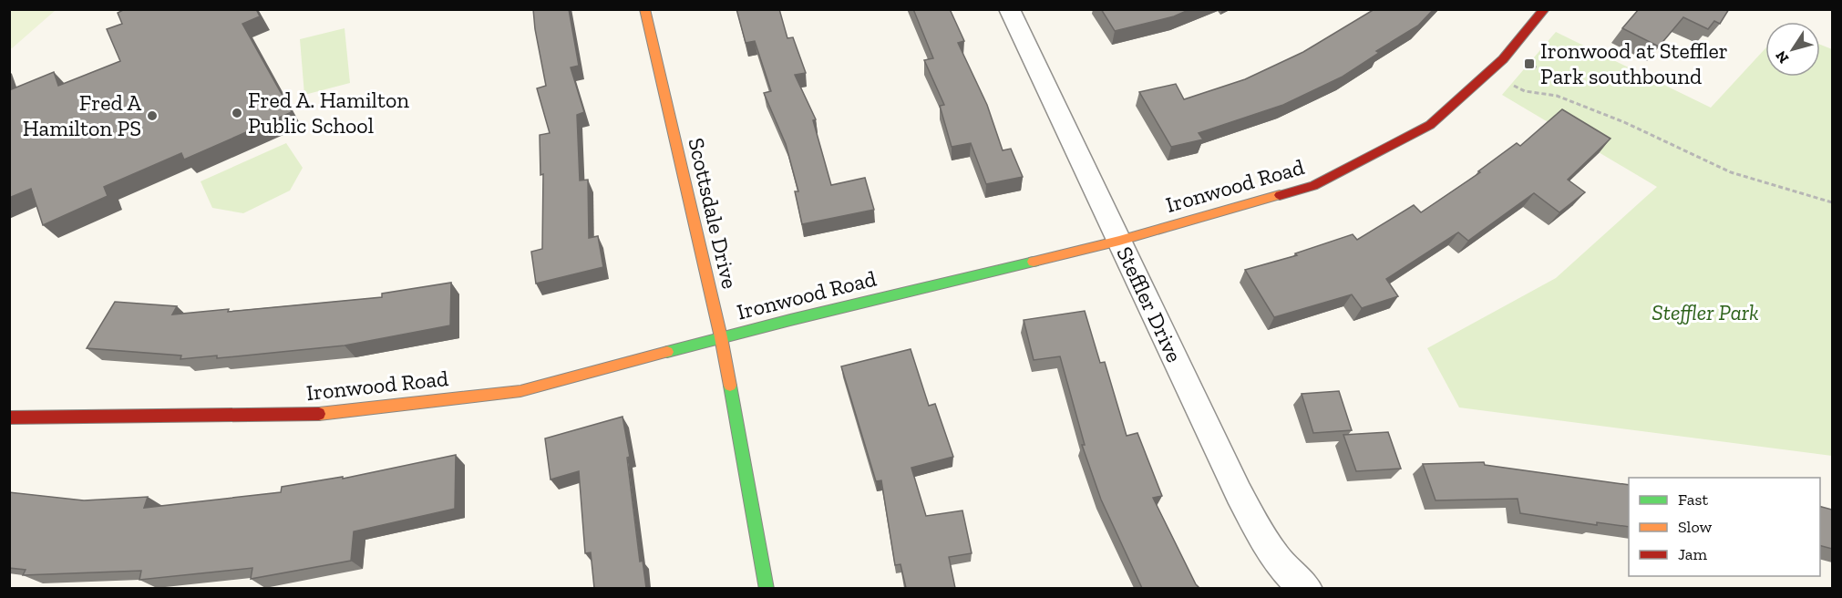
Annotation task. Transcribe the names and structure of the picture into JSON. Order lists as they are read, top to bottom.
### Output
{
  "streets": {
    "street": ["Ironwood Road", "Scottsdale Drive", "Steffler Drive"]
  },
  "crossings": [
    ["Ironwood Road", "Scottsdale Drive"],
    ["Ironwood Road", "Steffler Drive"]
  ],
  "parks": ["Steffler Park"],
  "places": {
    "transit": ["Ironwood at Steffler Park southbound"],
    "other": ["Fred A. Hamilton Public School", "Fred A Hamilton PS"]
  },
  "legend": ["Fast", "Slow", "Jam"],
  "north": "bottom left"
}
